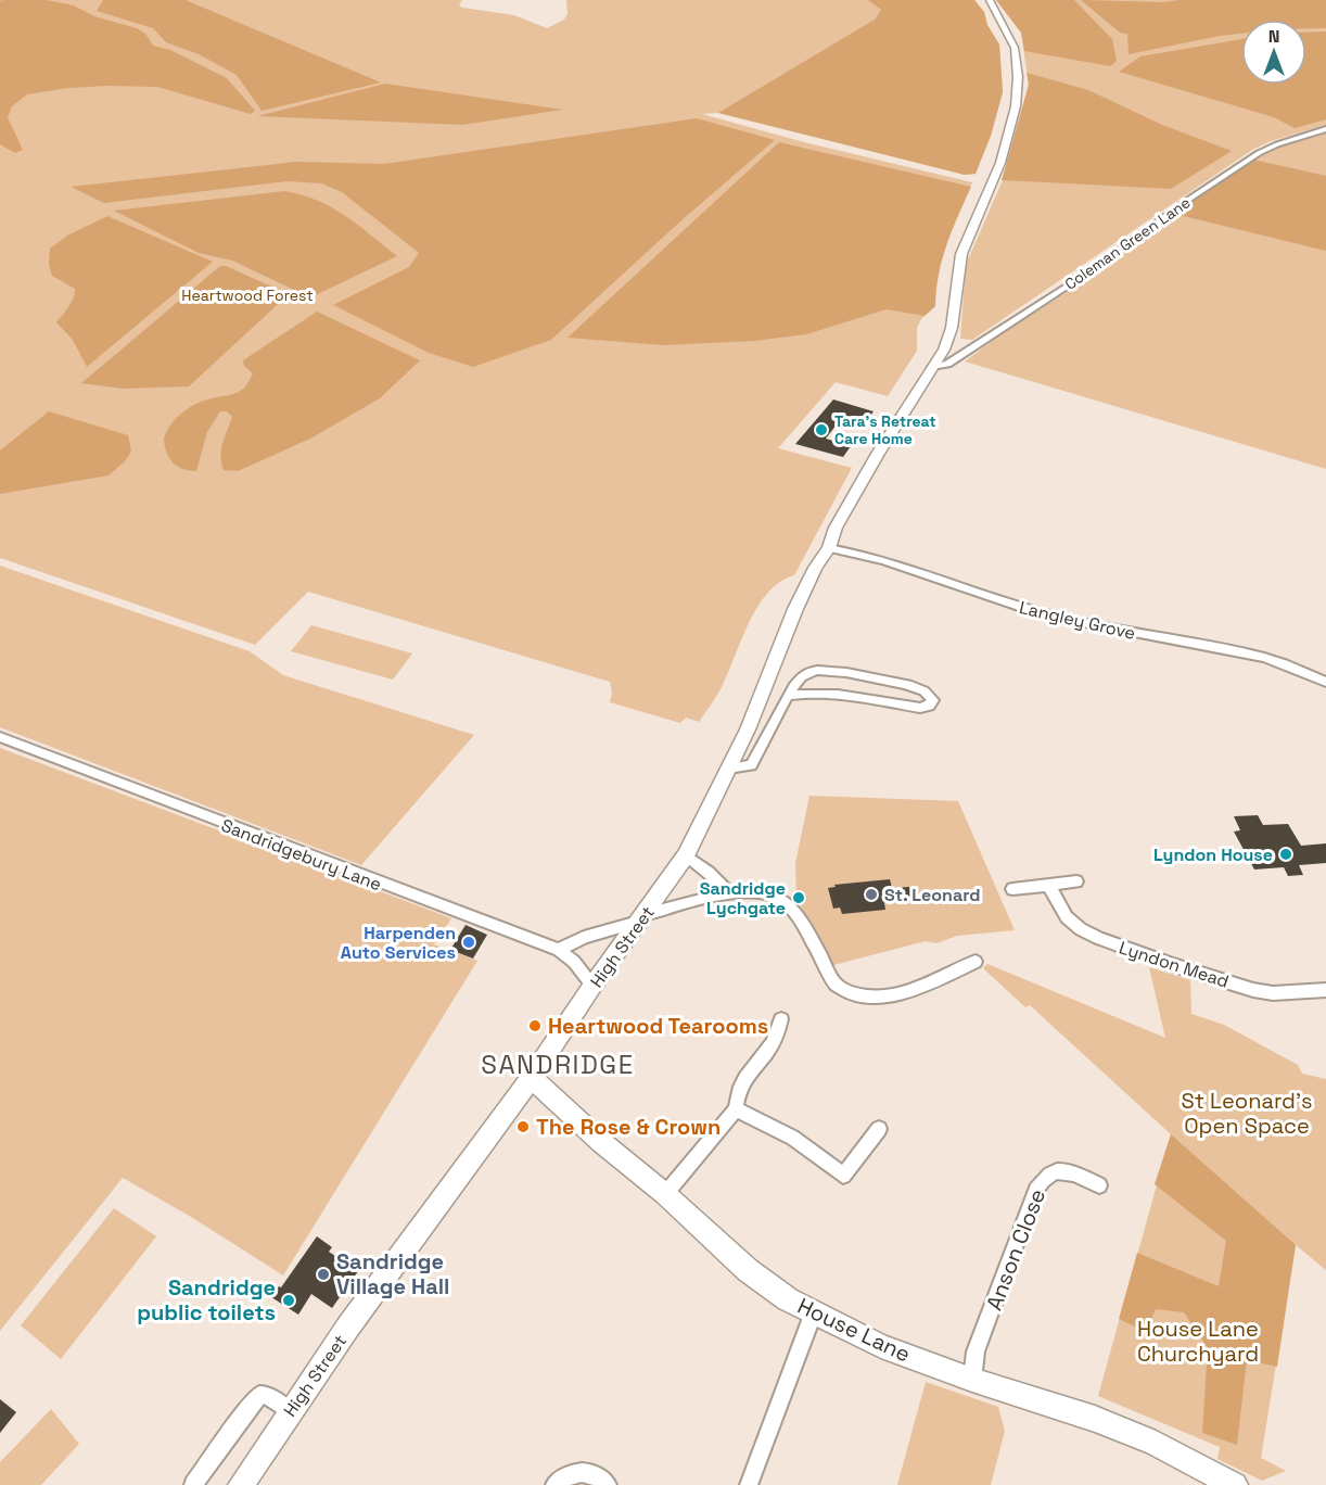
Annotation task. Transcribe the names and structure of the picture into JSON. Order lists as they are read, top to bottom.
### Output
{
  "streets": {
    "main road": ["High Street", "House Lane"],
    "street": [
      "Coleman Green Lane",
      "Langley Grove",
      "Sandridgebury Lane",
      "Lyndon Mead",
      "Anson Close"
    ]
  },
  "crossings": [
    ["Coleman Green Lane", "High Street"],
    ["Langley Grove", "High Street"],
    ["Sandridgebury Lane", "High Street"],
    ["High Street", "House Lane"],
    ["Anson Close", "House Lane"]
  ],
  "districts": ["SANDRIDGE"],
  "parks": ["Heartwood Forest", "St Leonard's Open Space", "House Lane Churchyard"],
  "places": [
    "Tara's Retreat Care Home",
    "Lyndon House",
    "St. Leonard",
    "Sandridge Lychgate",
    "Harpenden Auto Services",
    "Heartwood Tearooms",
    "The Rose & Crown",
    "Sandridge Village Hall",
    "Sandridge public toilets"
  ],
  "north": "top"
}
